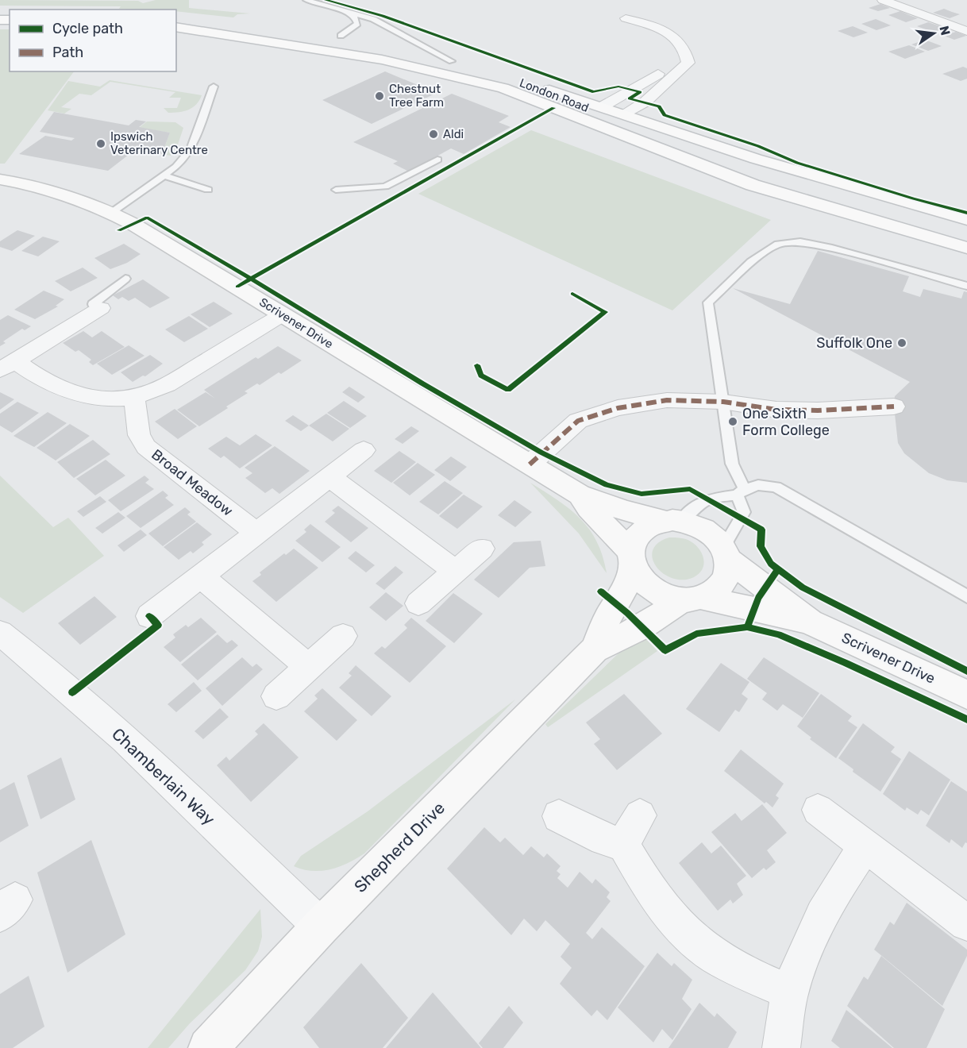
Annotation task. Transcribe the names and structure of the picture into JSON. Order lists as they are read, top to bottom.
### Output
{
  "streets": {
    "main road": ["London Road", "Scrivener Drive", "Shepherd Drive"],
    "street": ["Broad Meadow", "Chamberlain Way"]
  },
  "crossings": [
    ["Scrivener Drive", "Shepherd Drive"],
    ["Chamberlain Way", "Shepherd Drive"]
  ],
  "places": [
    "Chestnut Tree Farm",
    "Aldi",
    "Ipswich Veterinary Centre",
    "Suffolk One",
    "One Sixth Form College"
  ],
  "legend": ["Cycle path", "Path"],
  "north": "right"
}
